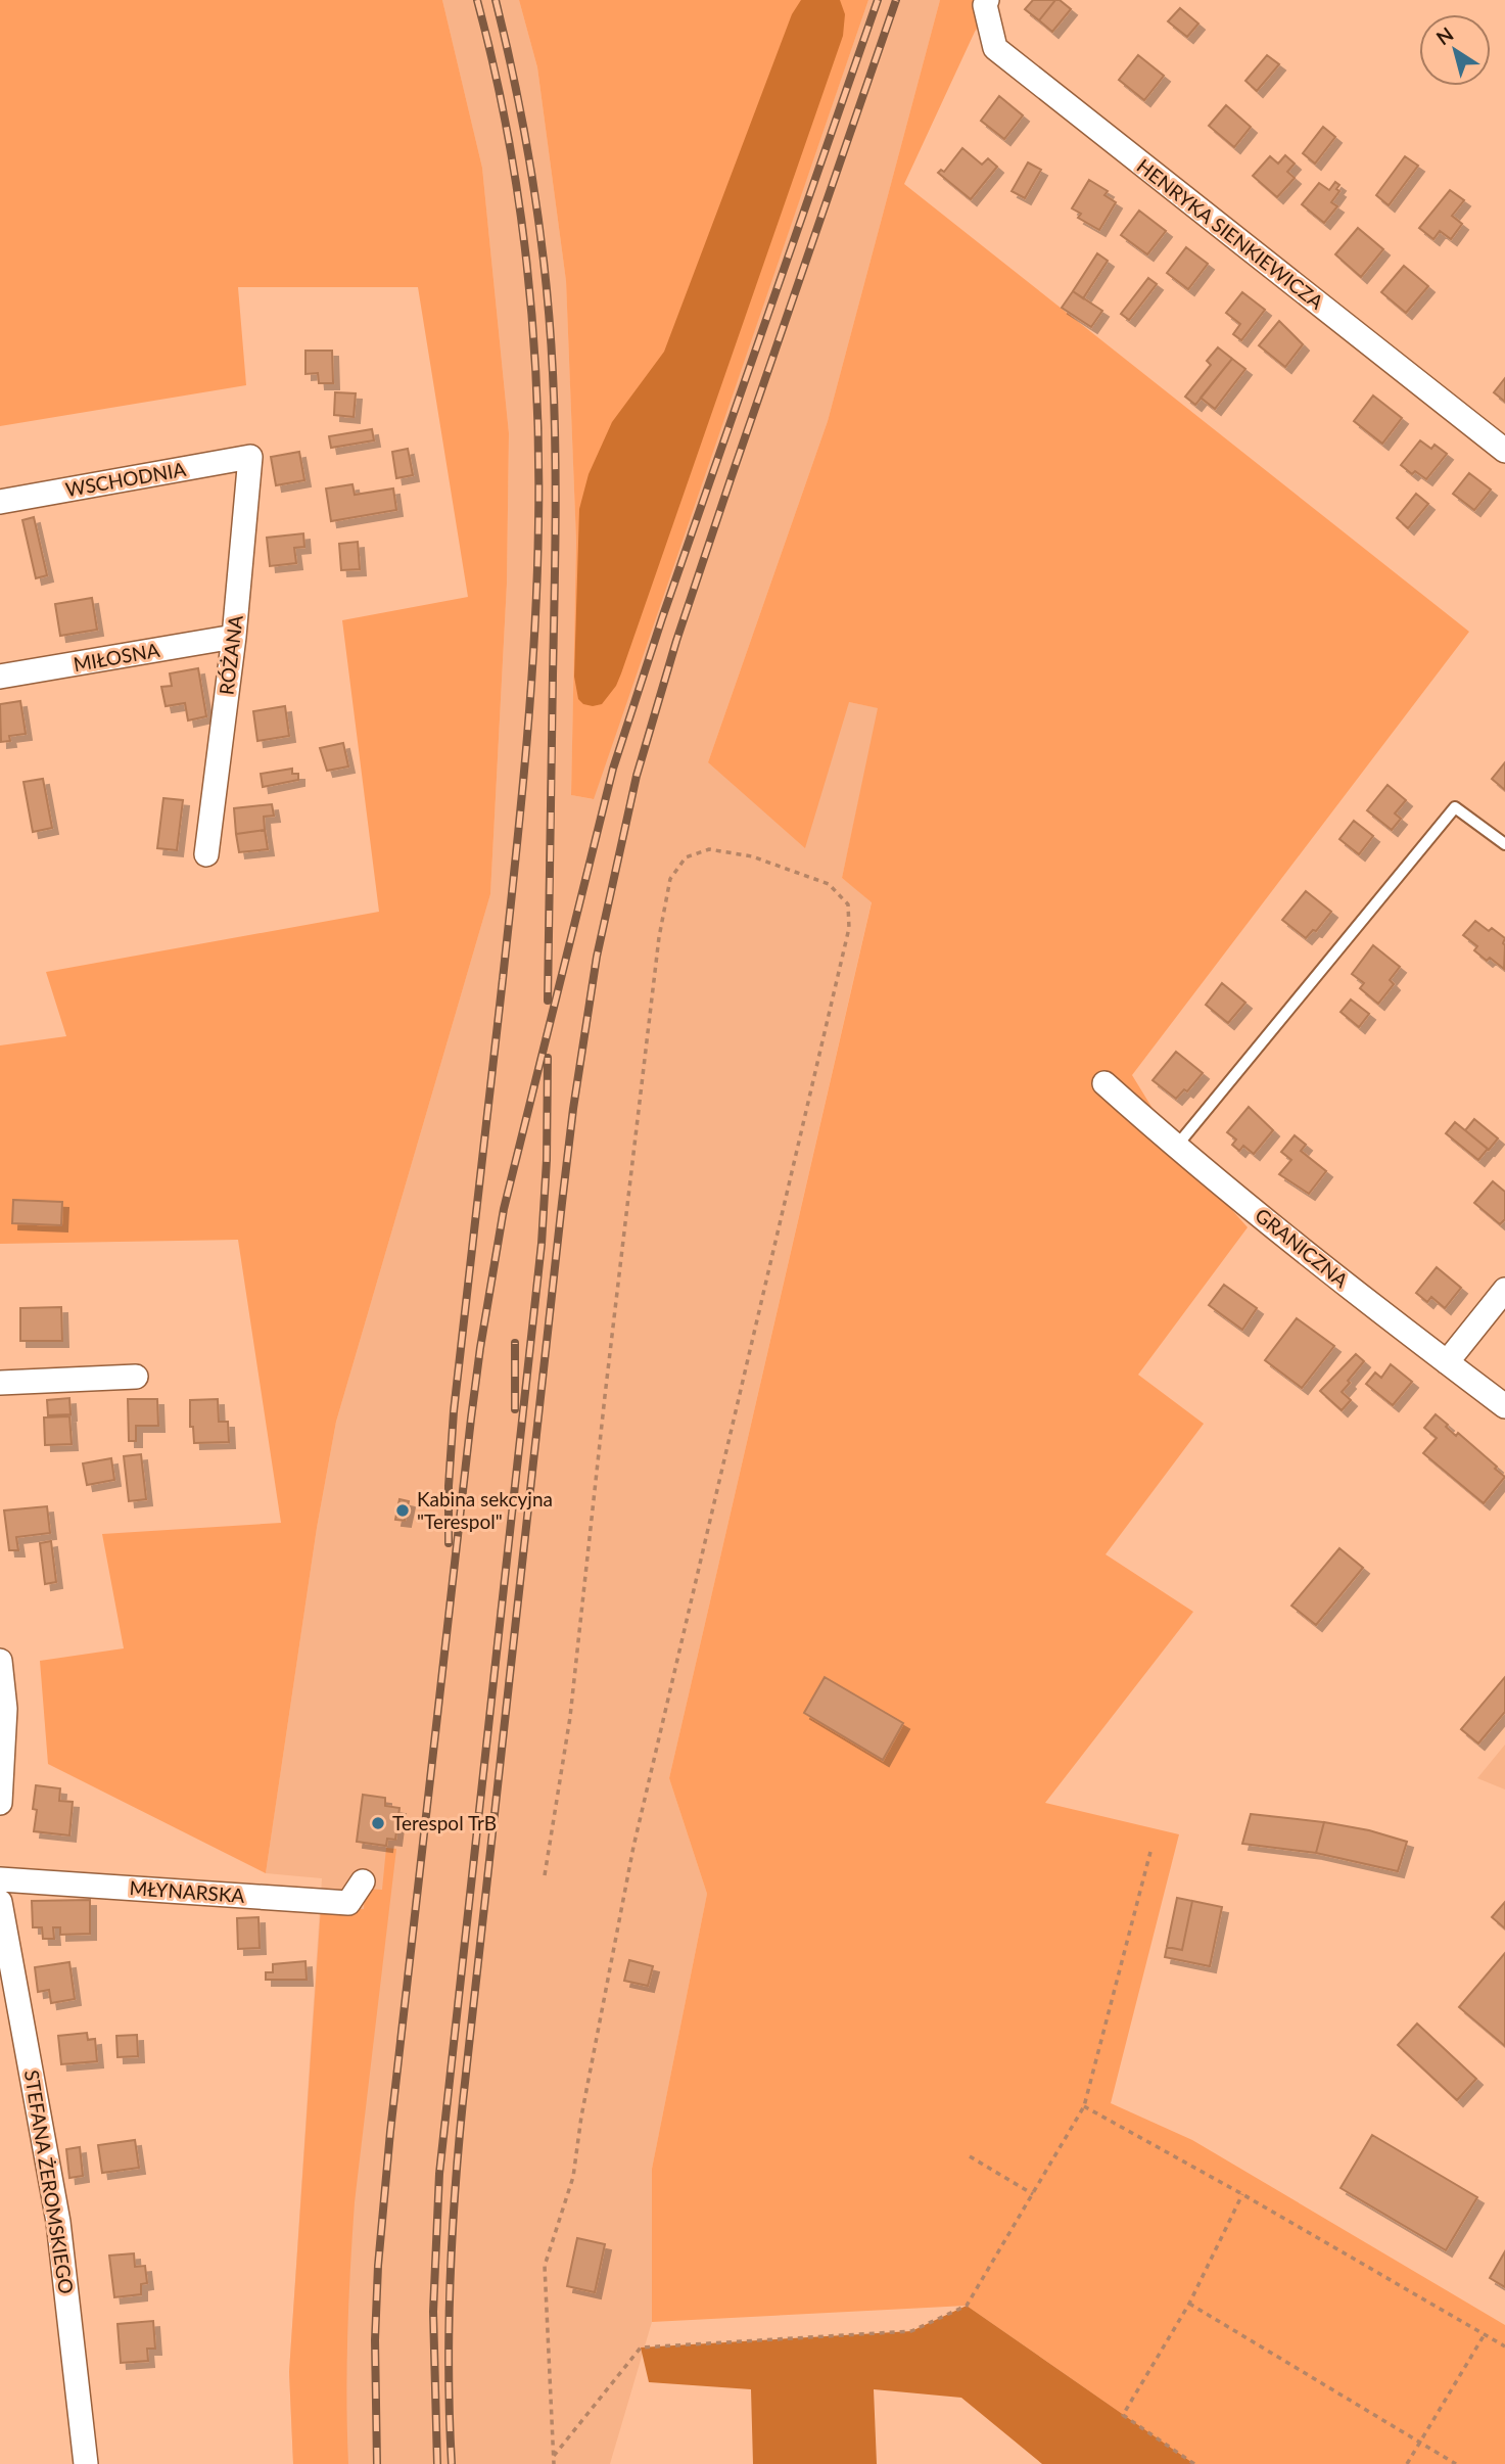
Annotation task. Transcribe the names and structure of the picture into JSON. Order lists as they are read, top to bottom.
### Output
{
  "streets": {
    "street": [
      "HENRYKA SIENKIEWICZA",
      "WSCHODNIA",
      "RÓŻANA",
      "MIŁOSNA",
      "GRANICZNA",
      "MŁYNARSKA",
      "STEFANA ŻEROMSKIEGO"
    ]
  },
  "crossings": [
    ["WSCHODNIA", "RÓŻANA"],
    ["RÓŻANA", "MIŁOSNA"]
  ],
  "places": ["Kabina sekcyjna \"Terespol\"", "Terespol TrB"],
  "north": "top left"
}
